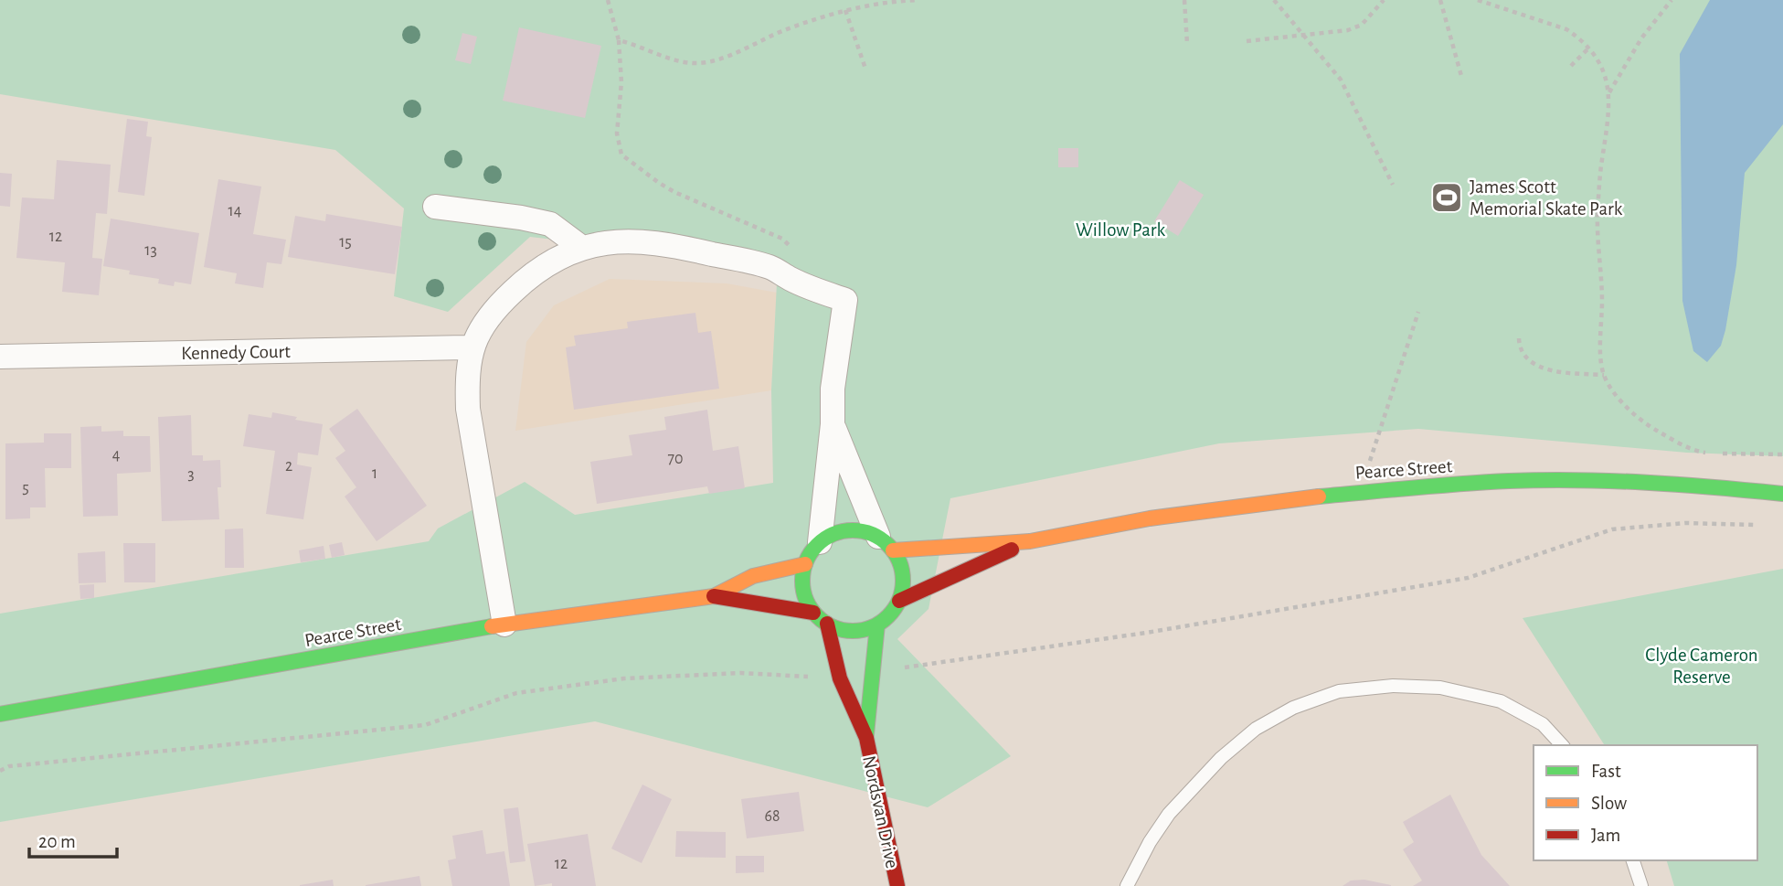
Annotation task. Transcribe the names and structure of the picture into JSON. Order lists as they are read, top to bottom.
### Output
{
  "streets": {
    "main road": ["Pearce Street", "Nordsvan Drive"],
    "street": ["Kennedy Court"]
  },
  "crossings": [
    ["Pearce Street", "Nordsvan Drive"]
  ],
  "parks": ["Willow Park", "Clyde Cameron Reserve"],
  "places": {
    "sports": ["James Scott Memorial Skate Park"]
  },
  "house_numbers": [
    "14",
    "12",
    "15",
    "13",
    "4",
    "70",
    "2",
    "1",
    "3",
    "5",
    "68",
    "12"
  ],
  "legend": ["Fast", "Slow", "Jam"],
  "scale_bar": "20 m"
}
